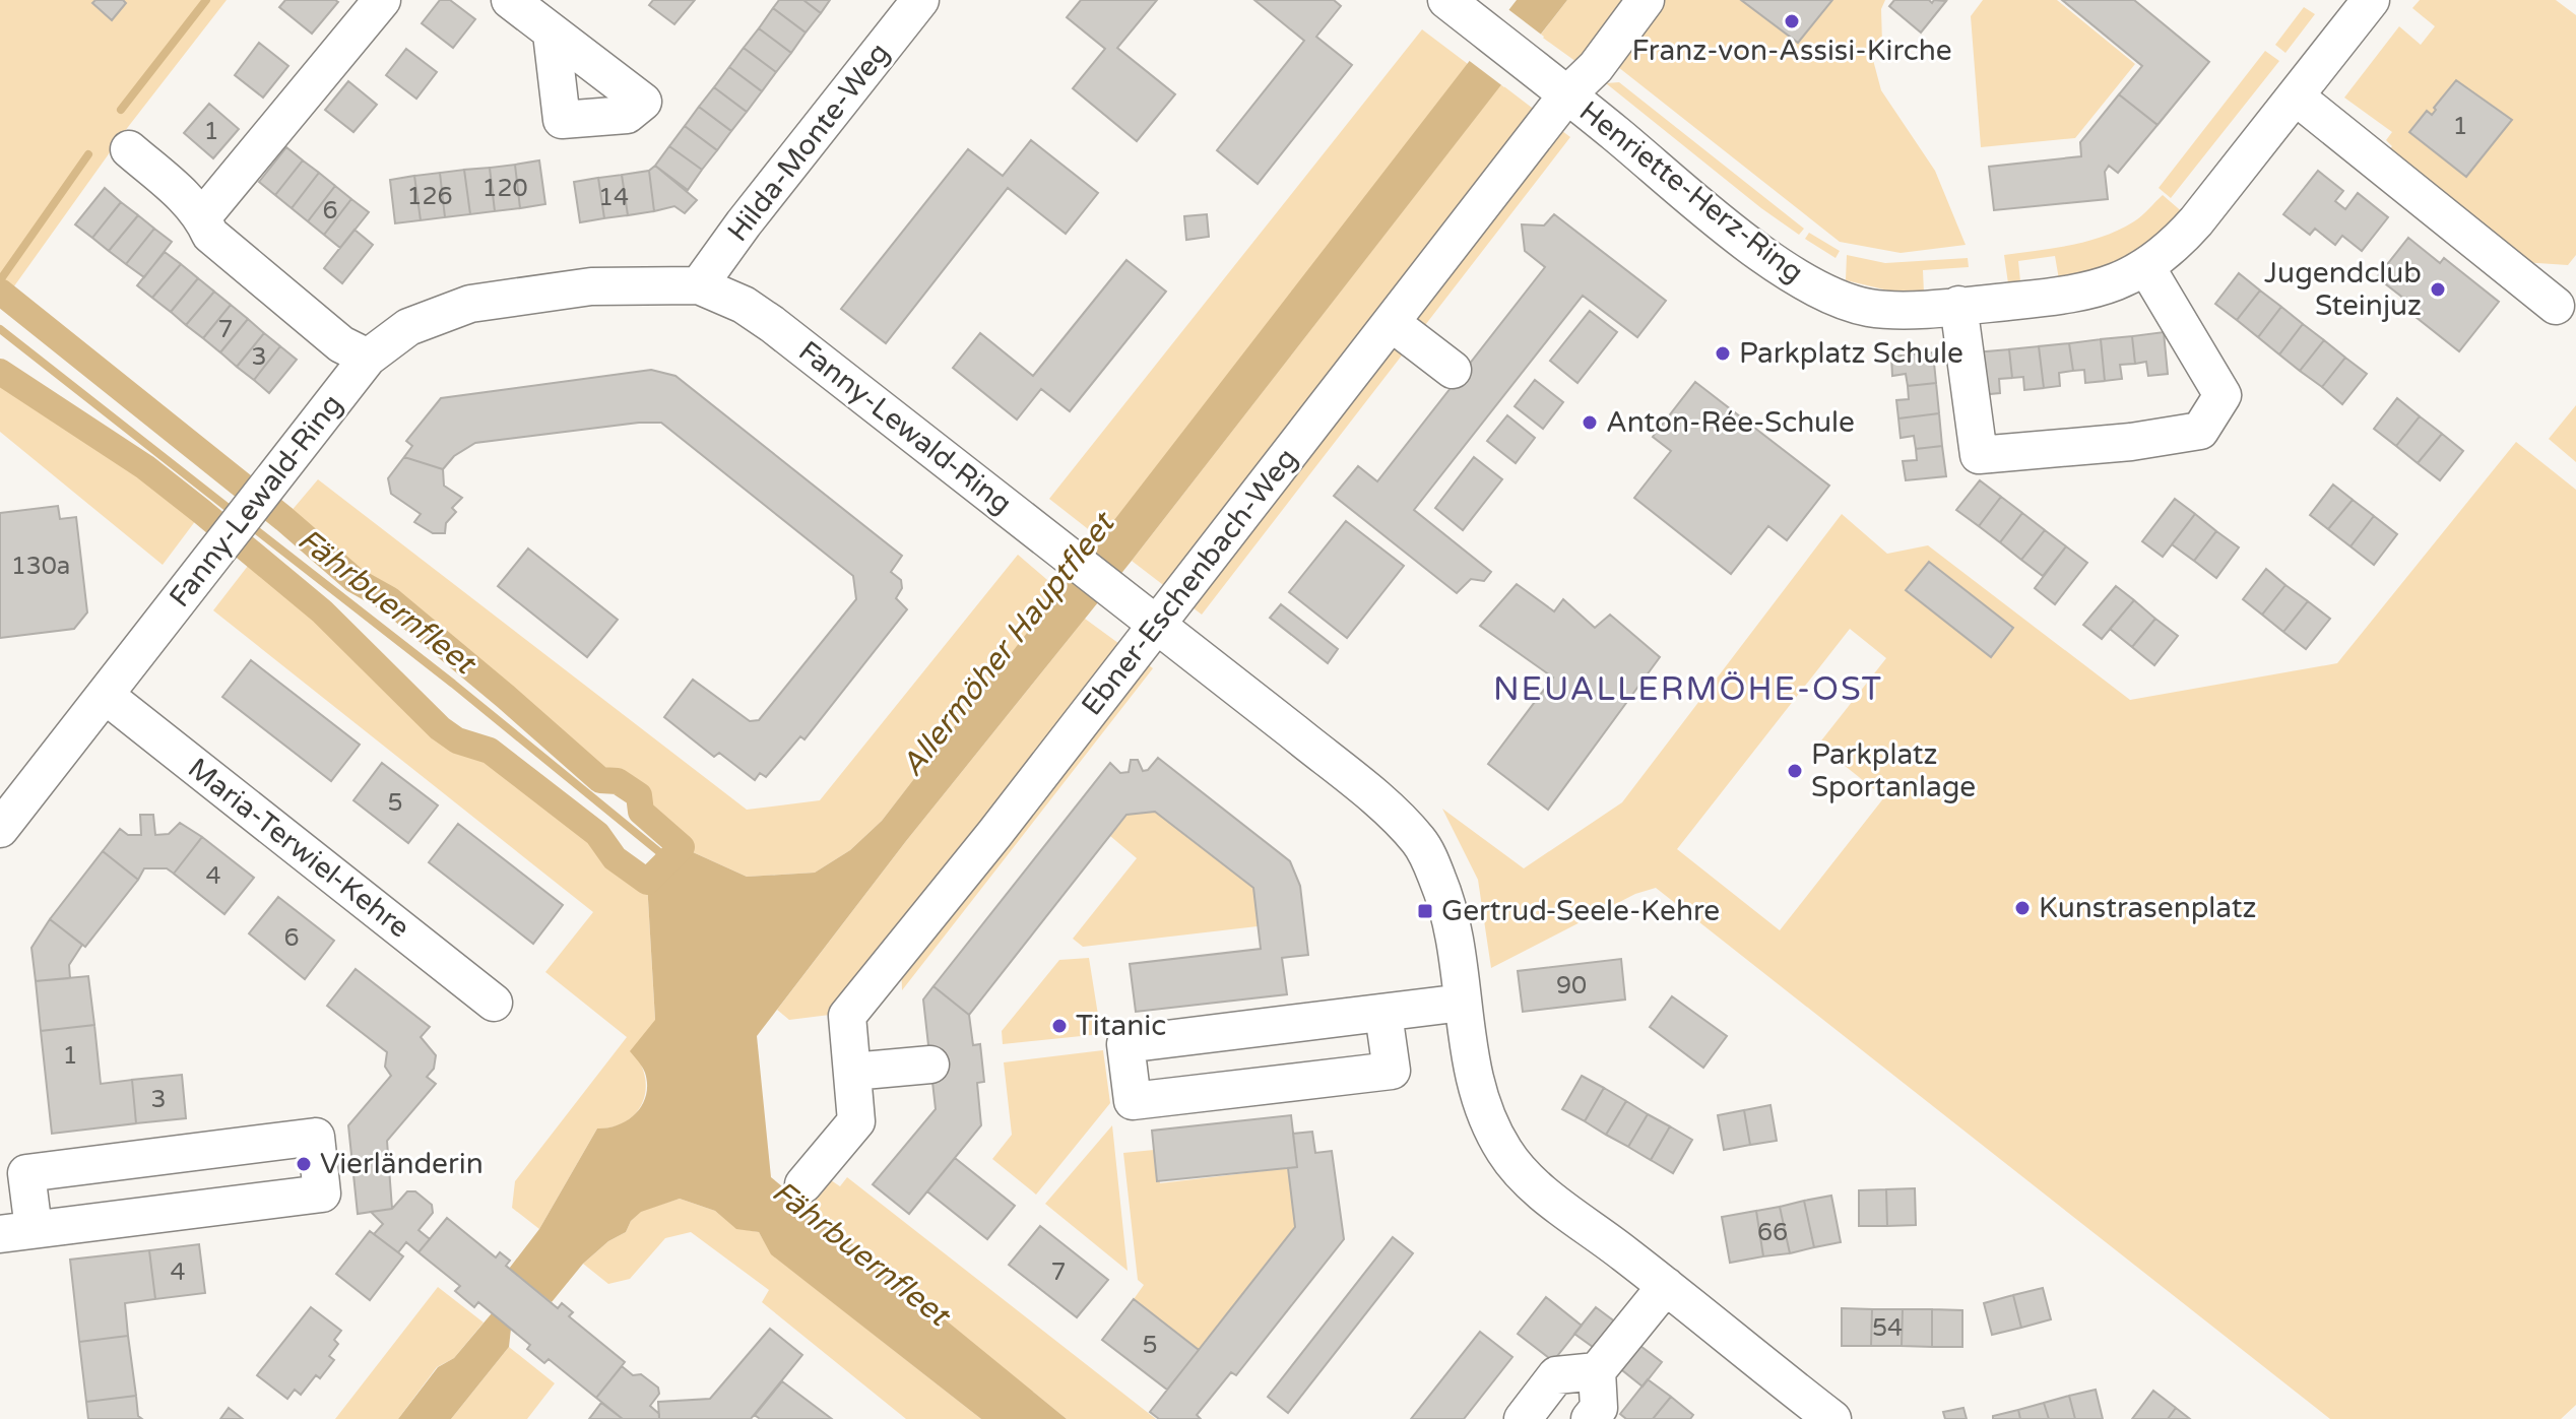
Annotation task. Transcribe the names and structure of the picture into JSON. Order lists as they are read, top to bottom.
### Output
{
  "streets": {
    "street": [
      "Hilda-Monte-Weg",
      "Henriette-Herz-Ring",
      "Fanny-Lewald-Ring",
      "Ebner-Eschenbach-Weg",
      "Maria-Terwiel-Kehre"
    ]
  },
  "crossings": [
    ["Hilda-Monte-Weg", "Fanny-Lewald-Ring"],
    ["Henriette-Herz-Ring", "Ebner-Eschenbach-Weg"],
    ["Fanny-Lewald-Ring", "Ebner-Eschenbach-Weg"],
    ["Fanny-Lewald-Ring", "Maria-Terwiel-Kehre"]
  ],
  "districts": ["NEUALLERMÖHE-OST"],
  "water": ["Fährbuernfleet", "Allermöher Hauptfleet"],
  "places": {
    "other": [
      "Franz-von-Assisi-Kirche",
      "Jugendclub Steinjuz",
      "Parkplatz Schule",
      "Anton-Rée-Schule",
      "Parkplatz Sportanlage",
      "Kunstrasenplatz",
      "Titanic",
      "Vierländerin"
    ],
    "transit": ["Gertrud-Seele-Kehre"]
  },
  "house_numbers": [
    "1",
    "1",
    "120",
    "126",
    "14",
    "6",
    "7",
    "3",
    "130a",
    "5",
    "4",
    "6",
    "90",
    "1",
    "3",
    "66",
    "4",
    "7",
    "54",
    "5"
  ]
}
